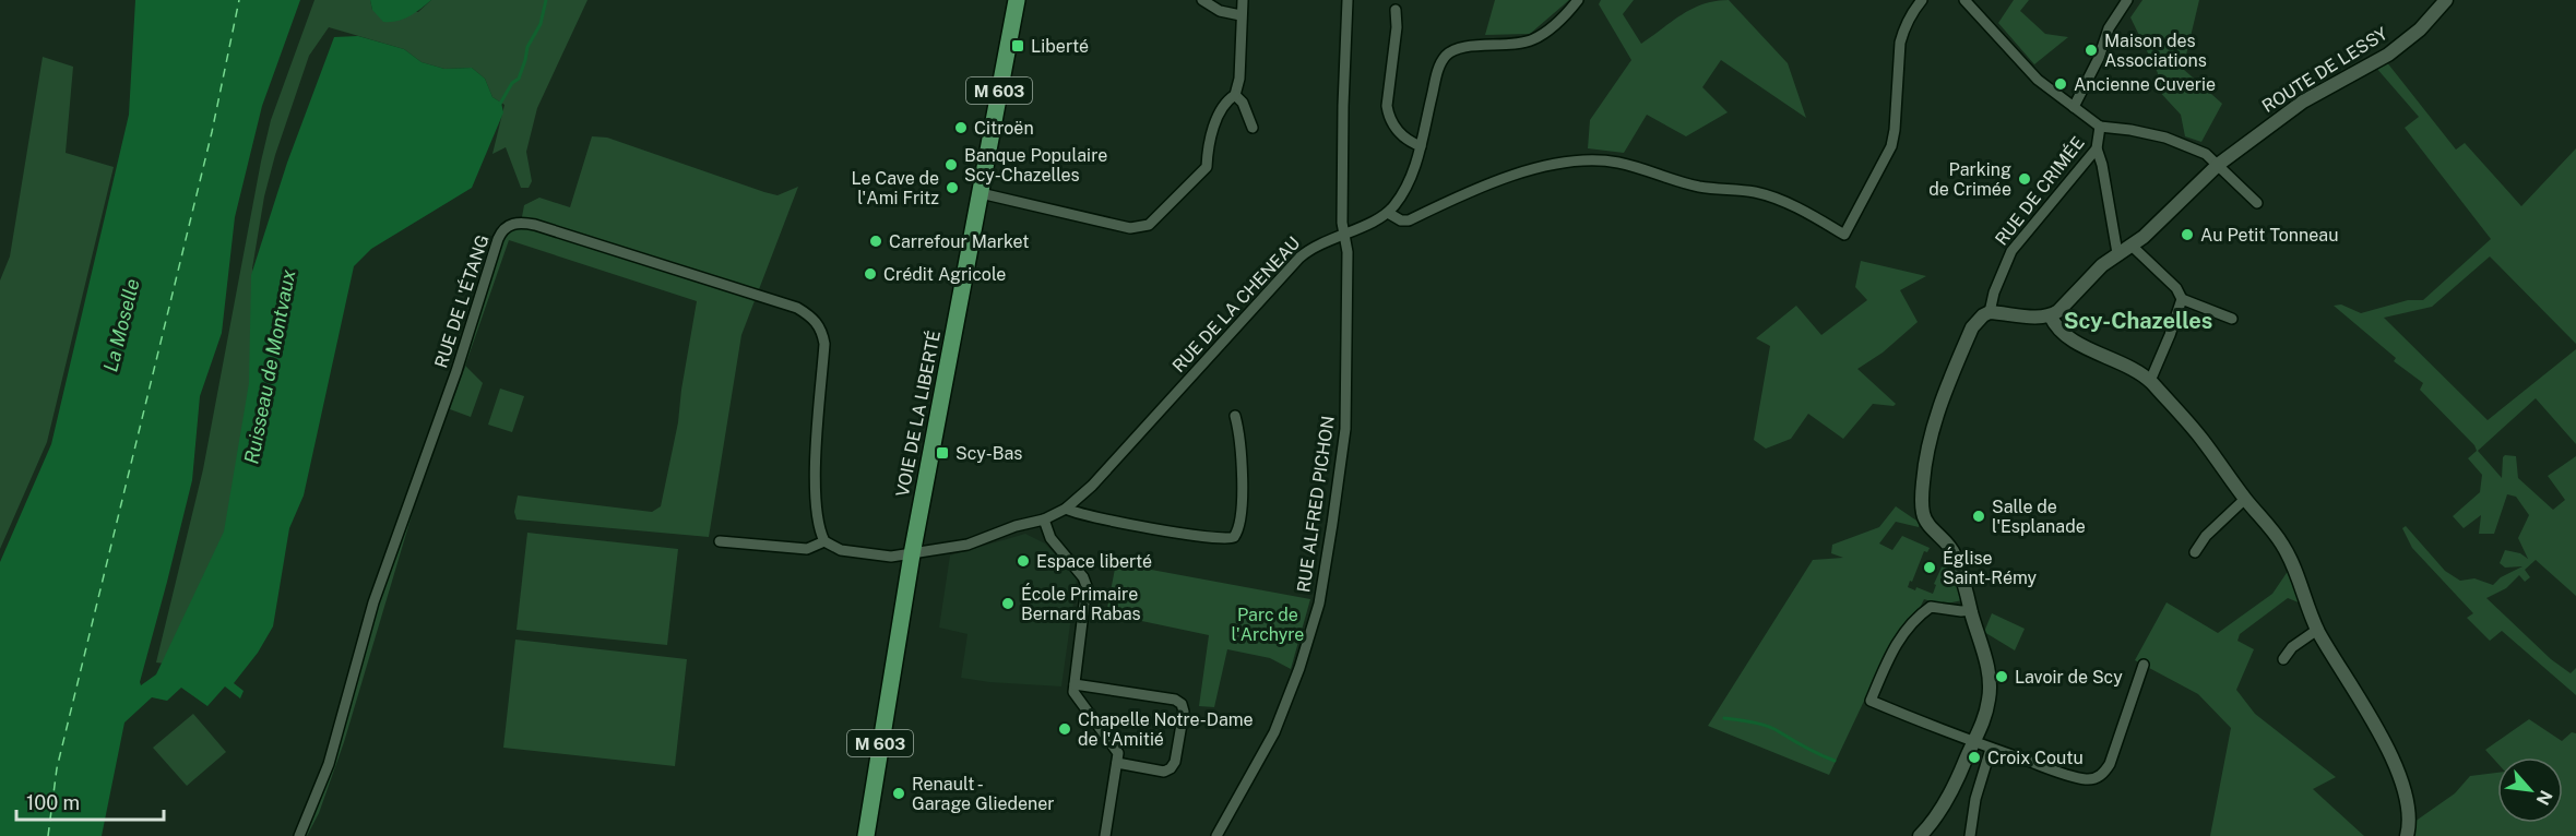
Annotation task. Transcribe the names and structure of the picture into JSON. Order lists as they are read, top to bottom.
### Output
{
  "streets": {
    "main road": ["M 603", "VOIE DE LA LIBERTÉ"],
    "street": [
      "ROUTE DE LESSY",
      "RUE DE CRIMÉE",
      "RUE DE L'ÉTANG",
      "RUE DE LA CHENEAU",
      "RUE ALFRED PICHON"
    ]
  },
  "crossings": [
    ["RUE DE L'ÉTANG", "RUE DE LA CHENEAU"],
    ["RUE DE LA CHENEAU", "VOIE DE LA LIBERTÉ"],
    ["RUE DE LA CHENEAU", "RUE ALFRED PICHON"]
  ],
  "districts": ["Scy-Chazelles"],
  "water": ["La Moselle", "Ruisseau de Montvaux"],
  "parks": ["Parc de l'Archyre"],
  "places": {
    "transit": ["Liberté", "Scy-Bas"],
    "other": [
      "Maison des Associations",
      "Ancienne Cuverie",
      "Citroën",
      "Banque Populaire Scy-Chazelles",
      "Parking de Crimée",
      "Le Cave de l'Ami Fritz",
      "Au Petit Tonneau",
      "Carrefour Market",
      "Crédit Agricole",
      "Salle de l'Esplanade",
      "Espace liberté",
      "Église Saint-Rémy",
      "École Primaire Bernard Rabas",
      "Lavoir de Scy",
      "Chapelle Notre-Dame de l'Amitié",
      "Croix Coutu",
      "Renault - Garage Gliedener"
    ]
  },
  "scale_bar": "100 m",
  "north": "bottom right"
}
